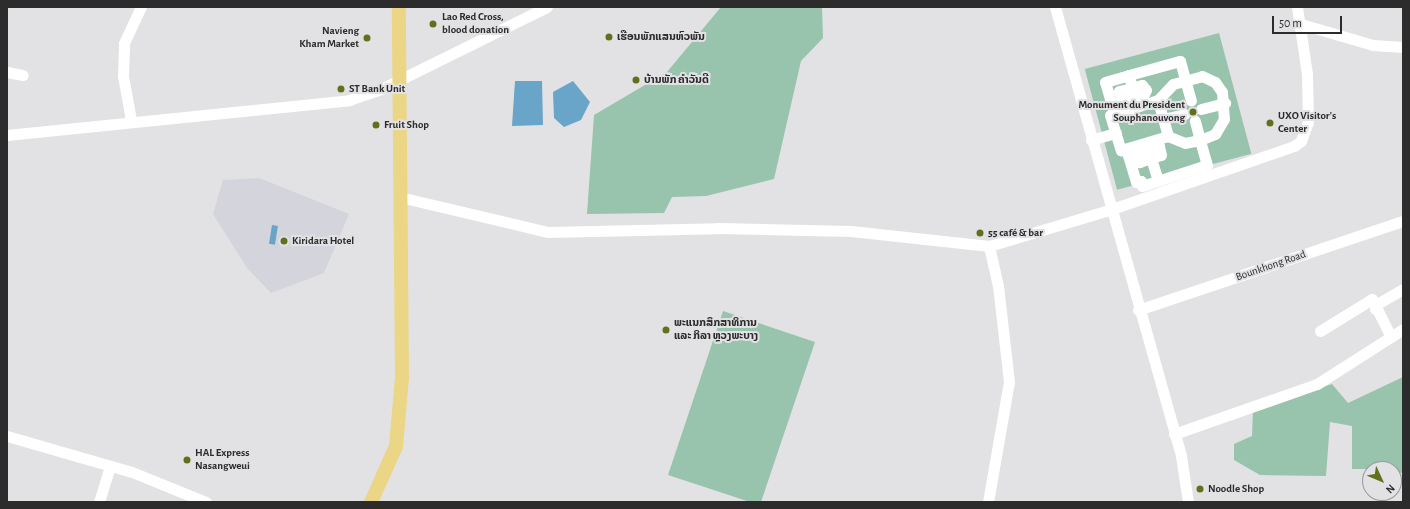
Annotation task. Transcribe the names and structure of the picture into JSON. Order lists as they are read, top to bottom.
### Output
{
  "streets": {
    "street": ["Bounkhong Road"]
  },
  "places": [
    "Lao Red Cross, blood donation",
    "ເຮືອນພັກແສນຫົວພັນ",
    "Navieng Kham Market",
    "ບ້ານພັກ ຄໍາວັນດີ",
    "ST Bank Unit",
    "Monument du President Souphanouvong",
    "UXO Visitor's Center",
    "Fruit Shop",
    "55 café & bar",
    "Kiridara Hotel",
    "ພະແນກສຶກສາທິການ ແລະ ກິລາ ຫຼວງພະບາງ",
    "HAL Express Nasangweui",
    "Noodle Shop"
  ],
  "scale_bar": "50 m",
  "north": "bottom right"
}
